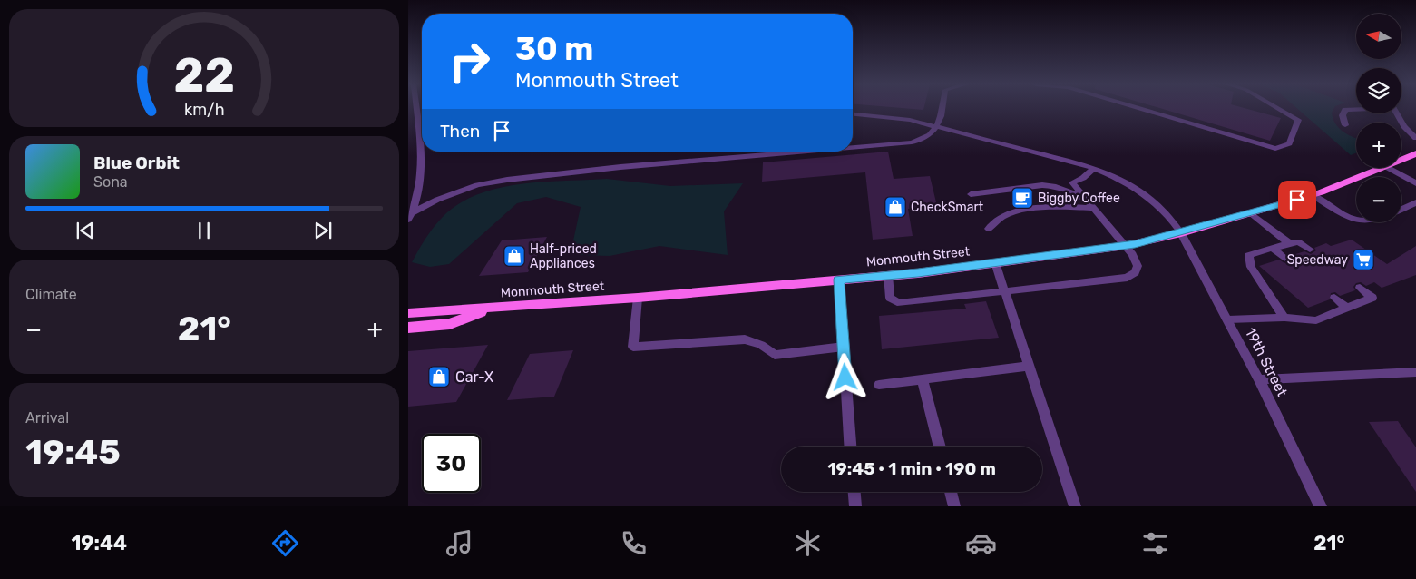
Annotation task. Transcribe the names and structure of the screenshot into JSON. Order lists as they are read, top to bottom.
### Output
{
  "streets": {
    "main road": ["Monmouth Street"],
    "street": ["19th Street"]
  },
  "crossings": [
    ["Monmouth Street", "19th Street"]
  ],
  "places": {
    "cafe": ["Biggby Coffee"],
    "shop": ["CheckSmart", "Half-priced Appliances", "Car-X"],
    "supermarket": ["Speedway"]
  },
  "north": "left",
  "page": {
    "map_buttons": ["+", "−"],
    "turn": ["30 m", "Monmouth Street"],
    "then": "Then",
    "song": ["Blue Orbit", "Sona"],
    "tile": [
      "Climate",
      ["Arrival", "19:45"]
    ],
    "heat": ["−", "21°", "+"],
    "limit": "30",
    "trip": "19:45 · 1 min · 190 m",
    "tabs": ["19:44", "21°"],
    "gauge": ["22", "km/h"]
  }
}
